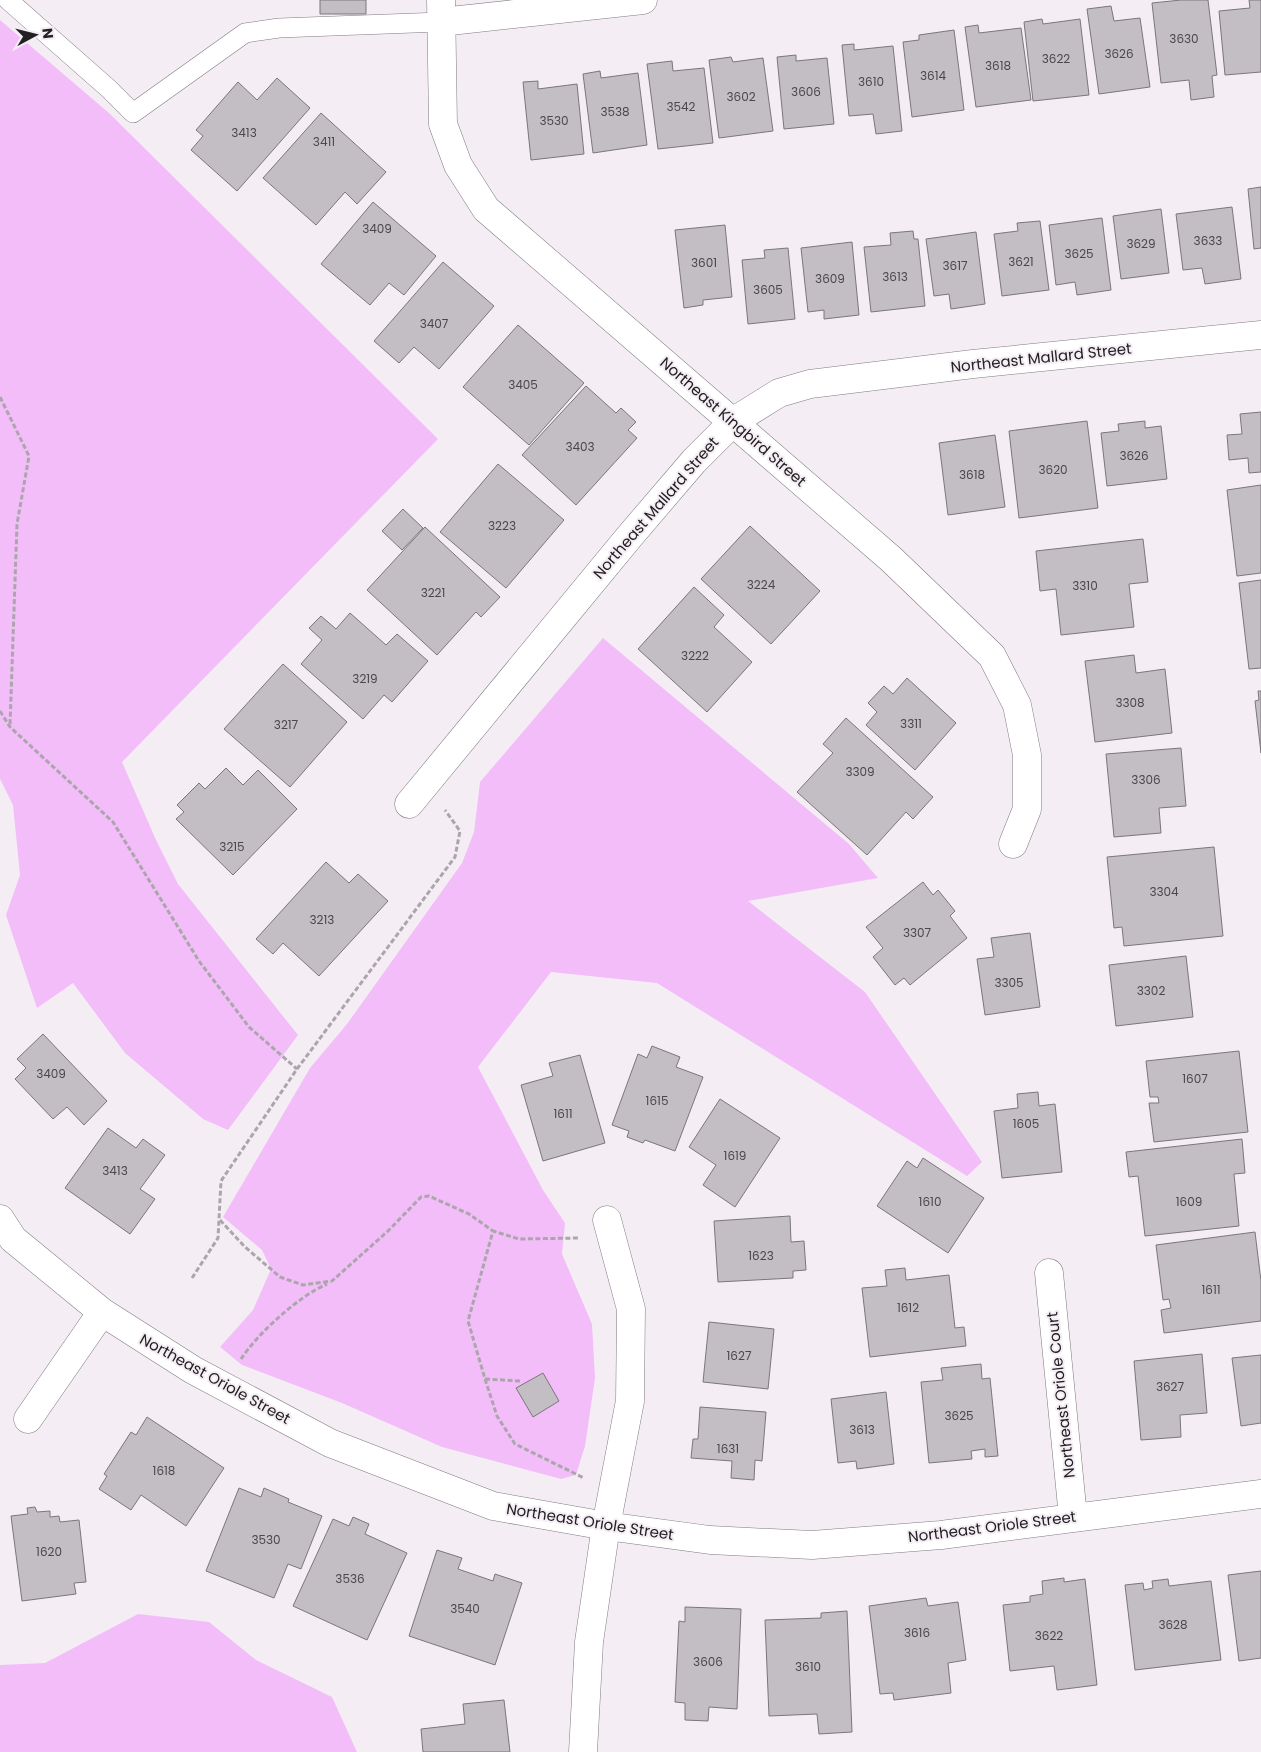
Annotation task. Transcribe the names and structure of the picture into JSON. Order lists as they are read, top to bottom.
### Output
{
  "streets": {
    "street": [
      "Northeast Mallard Street",
      "Northeast Kingbird Street",
      "Northeast Oriole Street",
      "Northeast Oriole Court"
    ]
  },
  "crossings": [
    ["Northeast Mallard Street", "Northeast Kingbird Street"],
    ["Northeast Oriole Street", "Northeast Oriole Court"]
  ],
  "house_numbers": [
    "3630",
    "3626",
    "3622",
    "3618",
    "3614",
    "3610",
    "3606",
    "3602",
    "3542",
    "3538",
    "3530",
    "3413",
    "3411",
    "3409",
    "3633",
    "3629",
    "3625",
    "3621",
    "3601",
    "3617",
    "3613",
    "3609",
    "3605",
    "3407",
    "3405",
    "3403",
    "3626",
    "3620",
    "3618",
    "3223",
    "3224",
    "3310",
    "3221",
    "3222",
    "3219",
    "3308",
    "3311",
    "3217",
    "3309",
    "3306",
    "3215",
    "3304",
    "3213",
    "3307",
    "3305",
    "3302",
    "3409",
    "1607",
    "1615",
    "1611",
    "1605",
    "1619",
    "3413",
    "1610",
    "1609",
    "1623",
    "1611",
    "1612",
    "1627",
    "3627",
    "3625",
    "3613",
    "1631",
    "1618",
    "3530",
    "1620",
    "3536",
    "3540",
    "3628",
    "3616",
    "3622",
    "3606",
    "3610"
  ],
  "north": "right"
}
